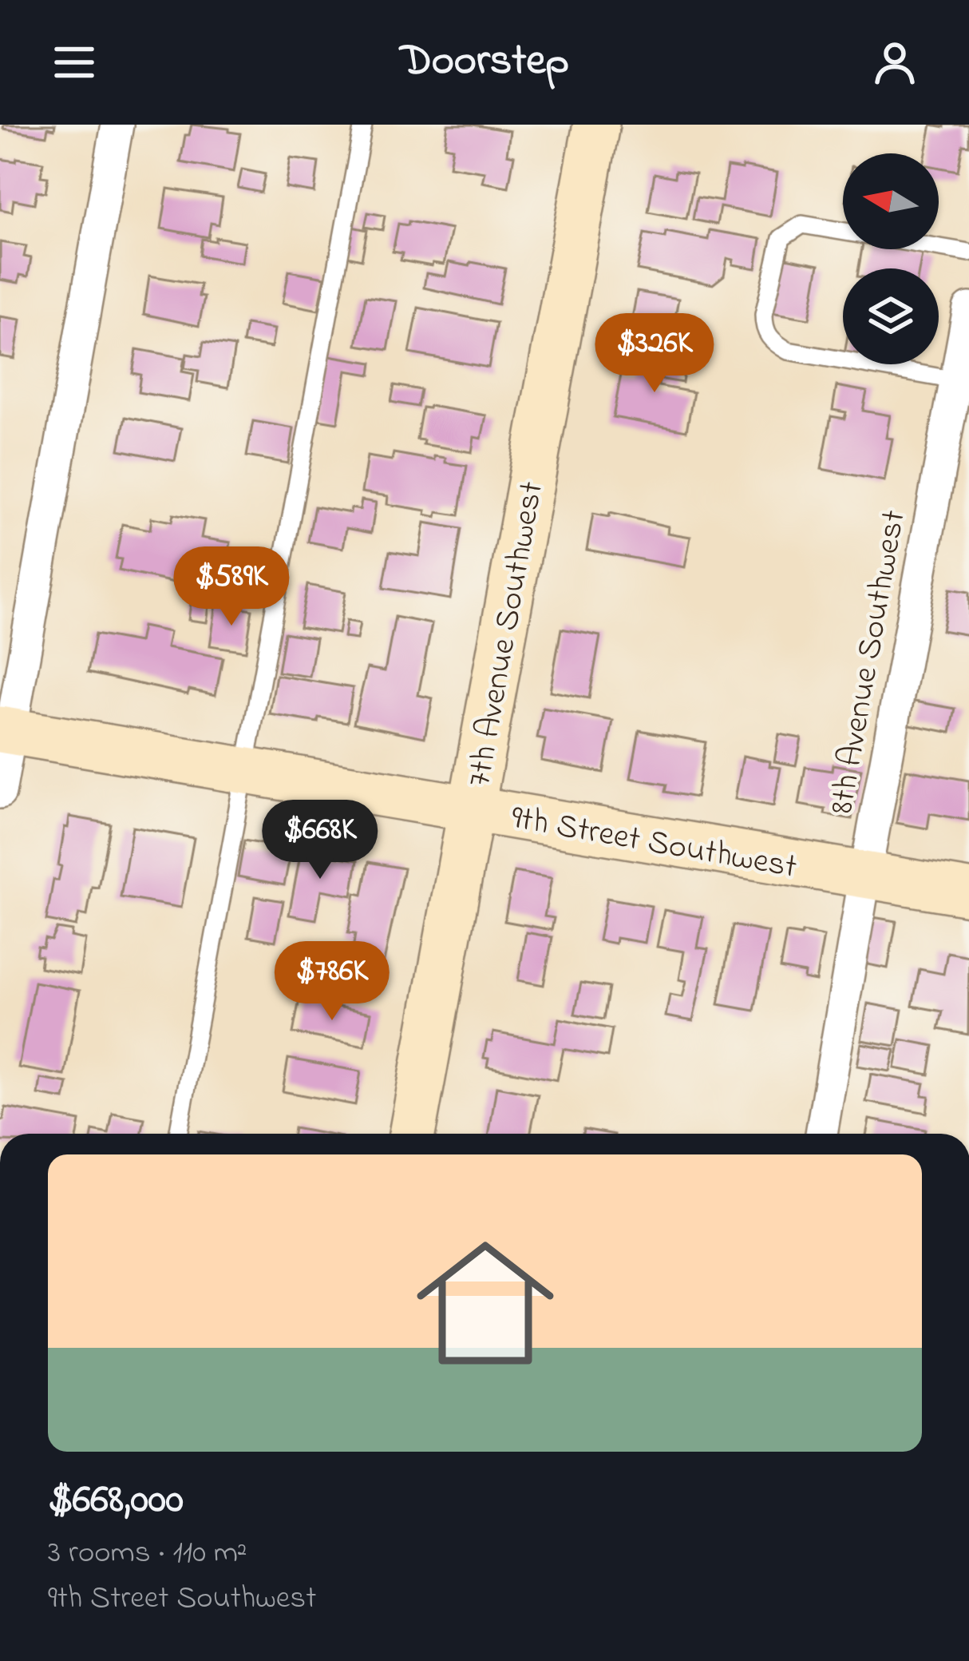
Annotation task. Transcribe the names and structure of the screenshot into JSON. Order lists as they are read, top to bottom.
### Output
{
  "streets": {
    "street": ["7th Avenue Southwest", "8th Avenue Southwest", "9th Street Southwest"]
  },
  "crossings": [
    ["7th Avenue Southwest", "9th Street Southwest"],
    ["8th Avenue Southwest", "9th Street Southwest"]
  ],
  "north": "left",
  "page": {
    "header": "Doorstep",
    "price": [
      "$326K",
      "$589K",
      "$668K",
      "$786K"
    ],
    "list": [
      {
        "name": "$668,000",
        "note": "3 rooms · 110 m² · 9th Street Southwest"
      }
    ]
  }
}
